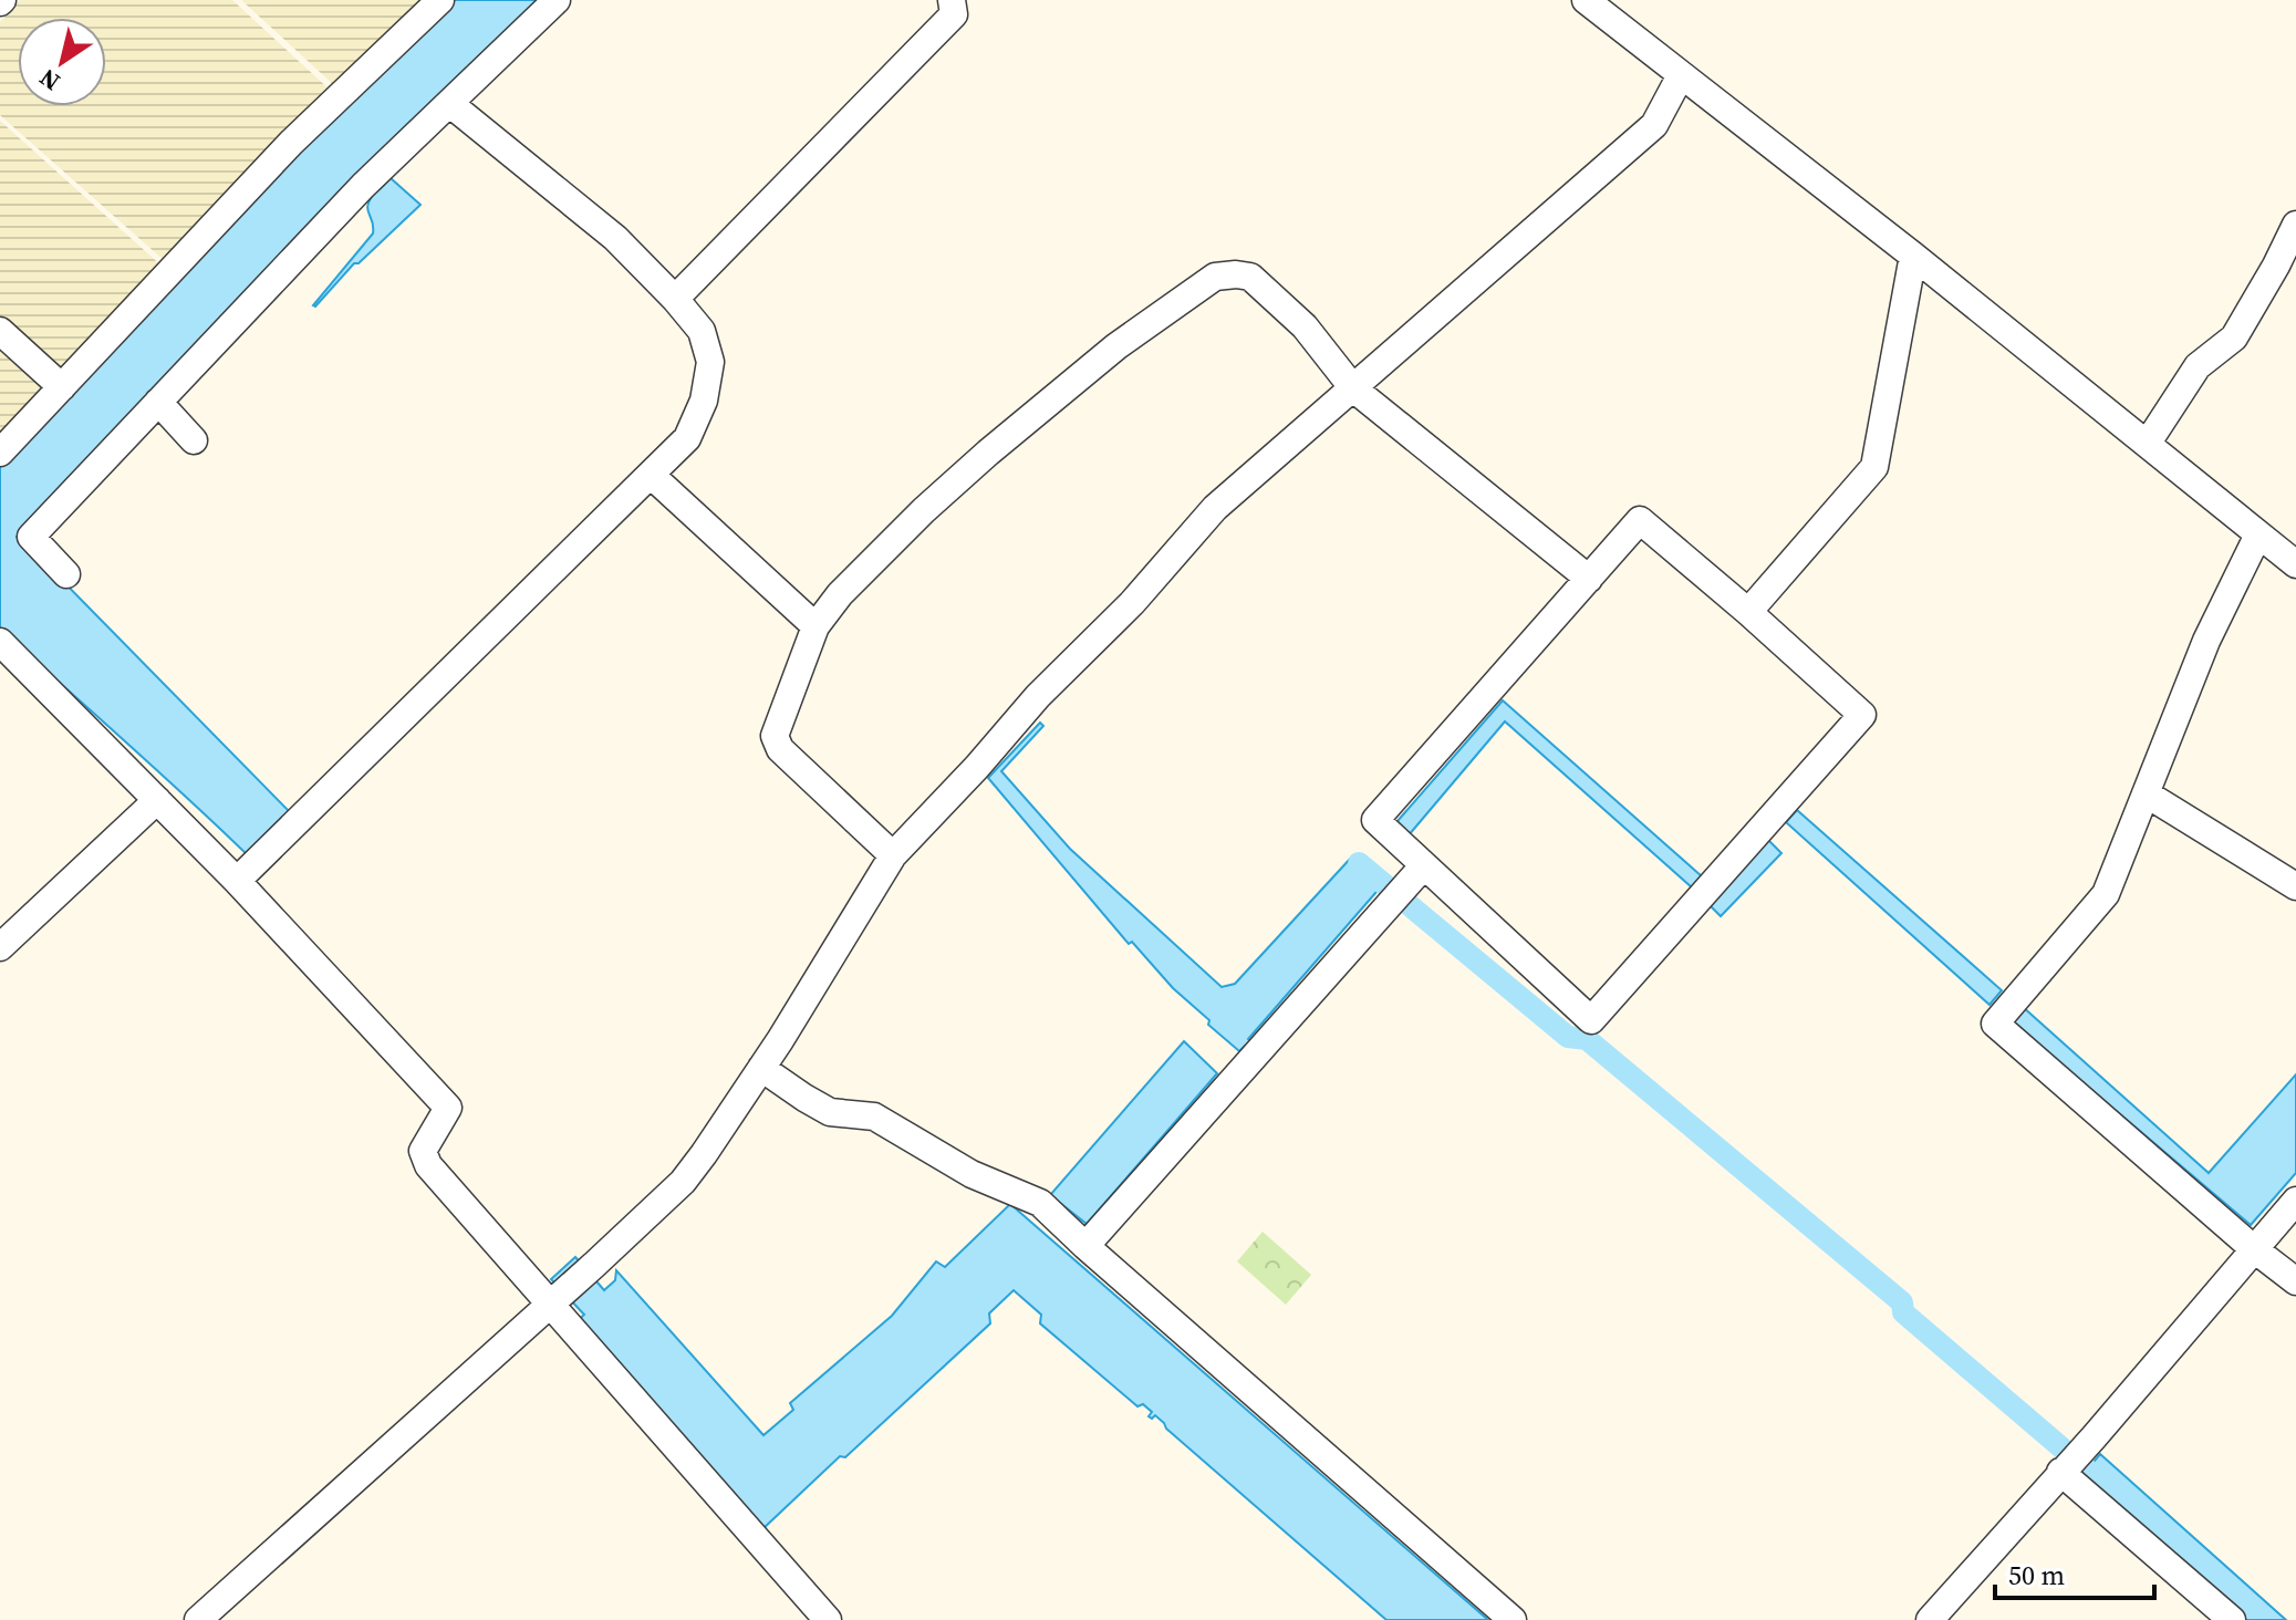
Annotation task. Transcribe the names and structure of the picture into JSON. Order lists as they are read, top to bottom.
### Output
{
  "scale_bar": "50 m",
  "north": "bottom left"
}
